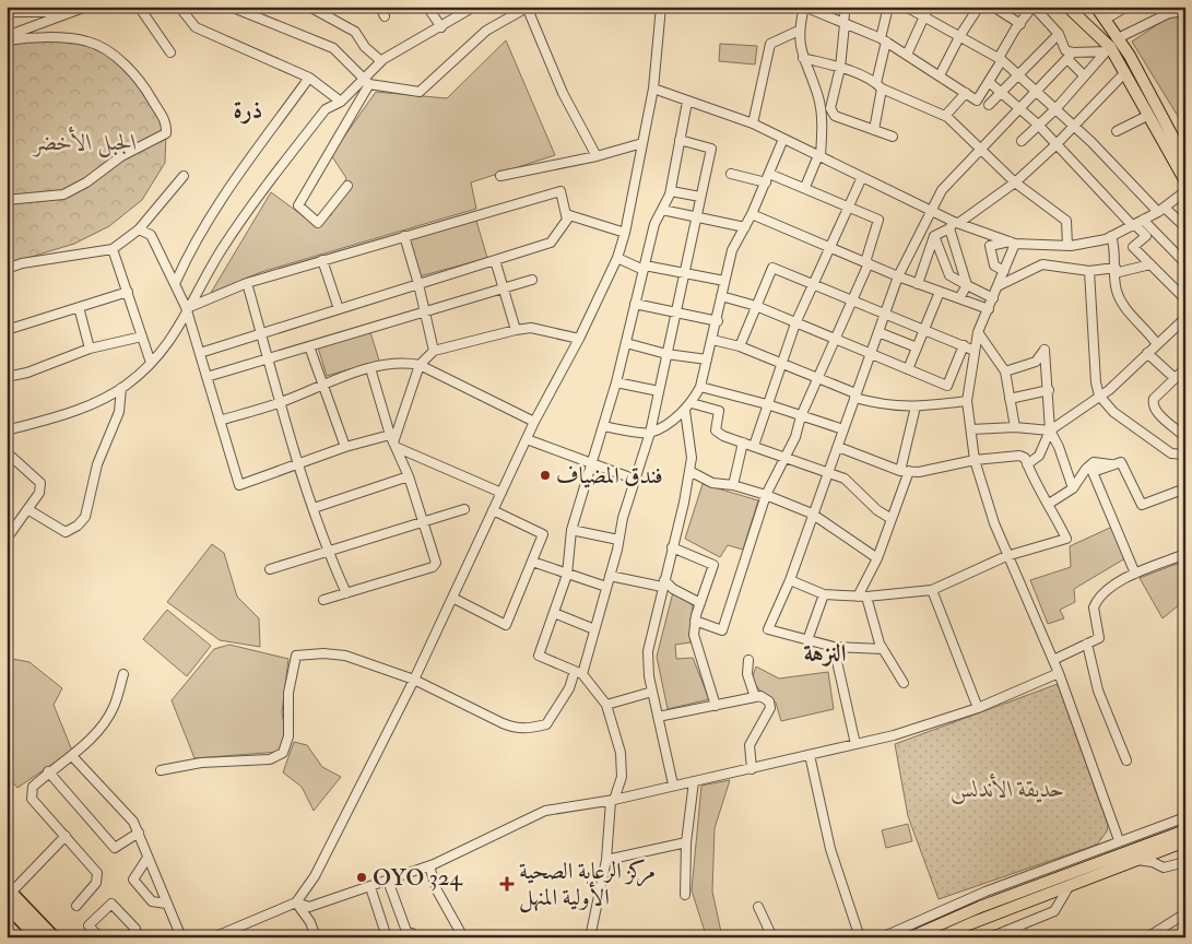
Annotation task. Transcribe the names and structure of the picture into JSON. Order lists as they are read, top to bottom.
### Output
{
  "districts": ["ذرة", "النزهة"],
  "parks": ["الجبل الأخضر", "حديقة الأندلس"],
  "places": {
    "other": ["فندق المضياف", "OYO 324"],
    "health": ["مركز الرعاية الصحية الأولية المنهل"]
  }
}
